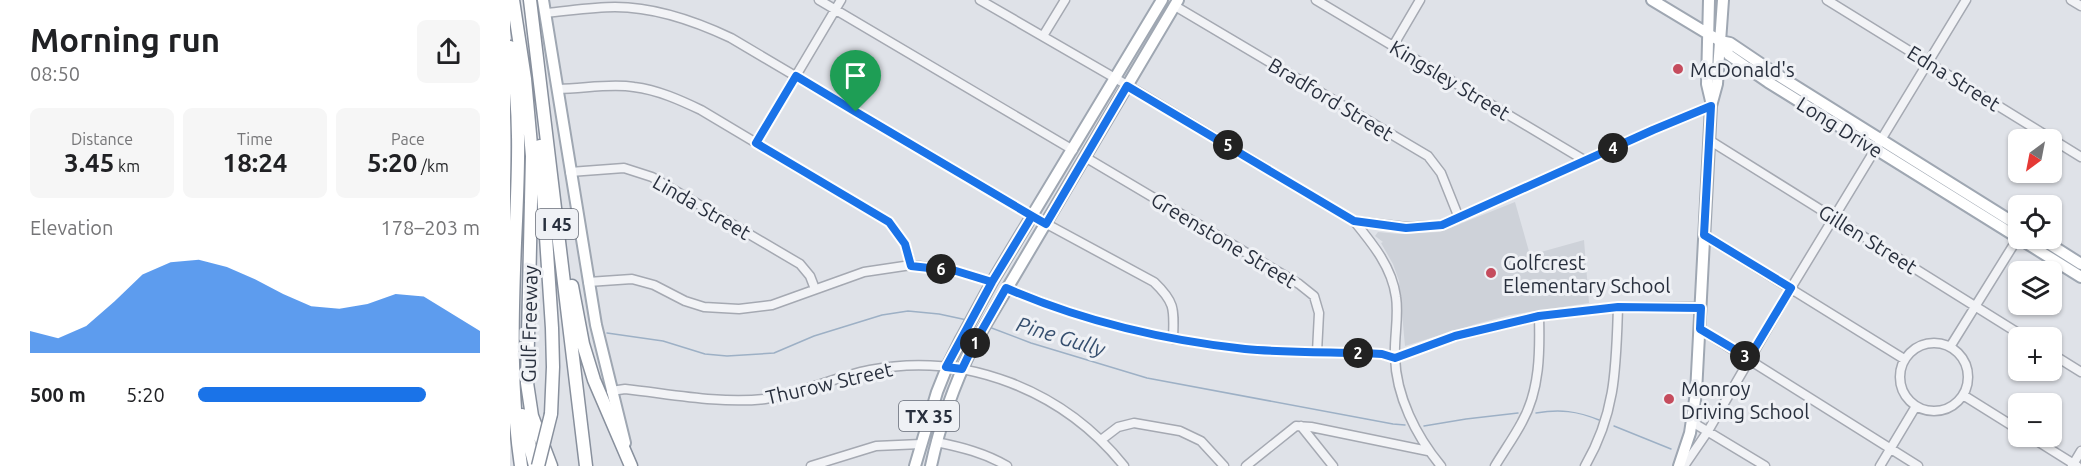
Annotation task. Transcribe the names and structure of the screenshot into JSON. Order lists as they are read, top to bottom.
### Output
{
  "streets": {
    "highway": ["I 45", "Gulf Freeway"],
    "main road": ["Long Drive", "TX 35"],
    "street": [
      "Edna Street",
      "Kingsley Street",
      "Bradford Street",
      "Linda Street",
      "Gillen Street",
      "Greenstone Street",
      "Thurow Street"
    ]
  },
  "crossings": [
    ["Bradford Street", "TX 35"],
    ["Greenstone Street", "TX 35"],
    ["Thurow Street", "TX 35"]
  ],
  "water": ["Pine Gully"],
  "places": ["McDonald's", "Golfcrest Elementary School", "Monroy Driving School"],
  "north": "bottom left",
  "page": {
    "heading": ["Morning run", "08:50"],
    "stats": [
      ["Distance", "3.45 km"],
      ["Time", "18:24"],
      ["Pace", "5:20 /km"]
    ],
    "map_buttons": ["+", "−"],
    "pins": [
      "5",
      "4",
      "6",
      "1",
      "2",
      "3"
    ],
    "chart": ["Elevation", "178–203 m"],
    "list": [
      {
        "name": "500 m",
        "note": "5:20"
      }
    ]
  }
}
